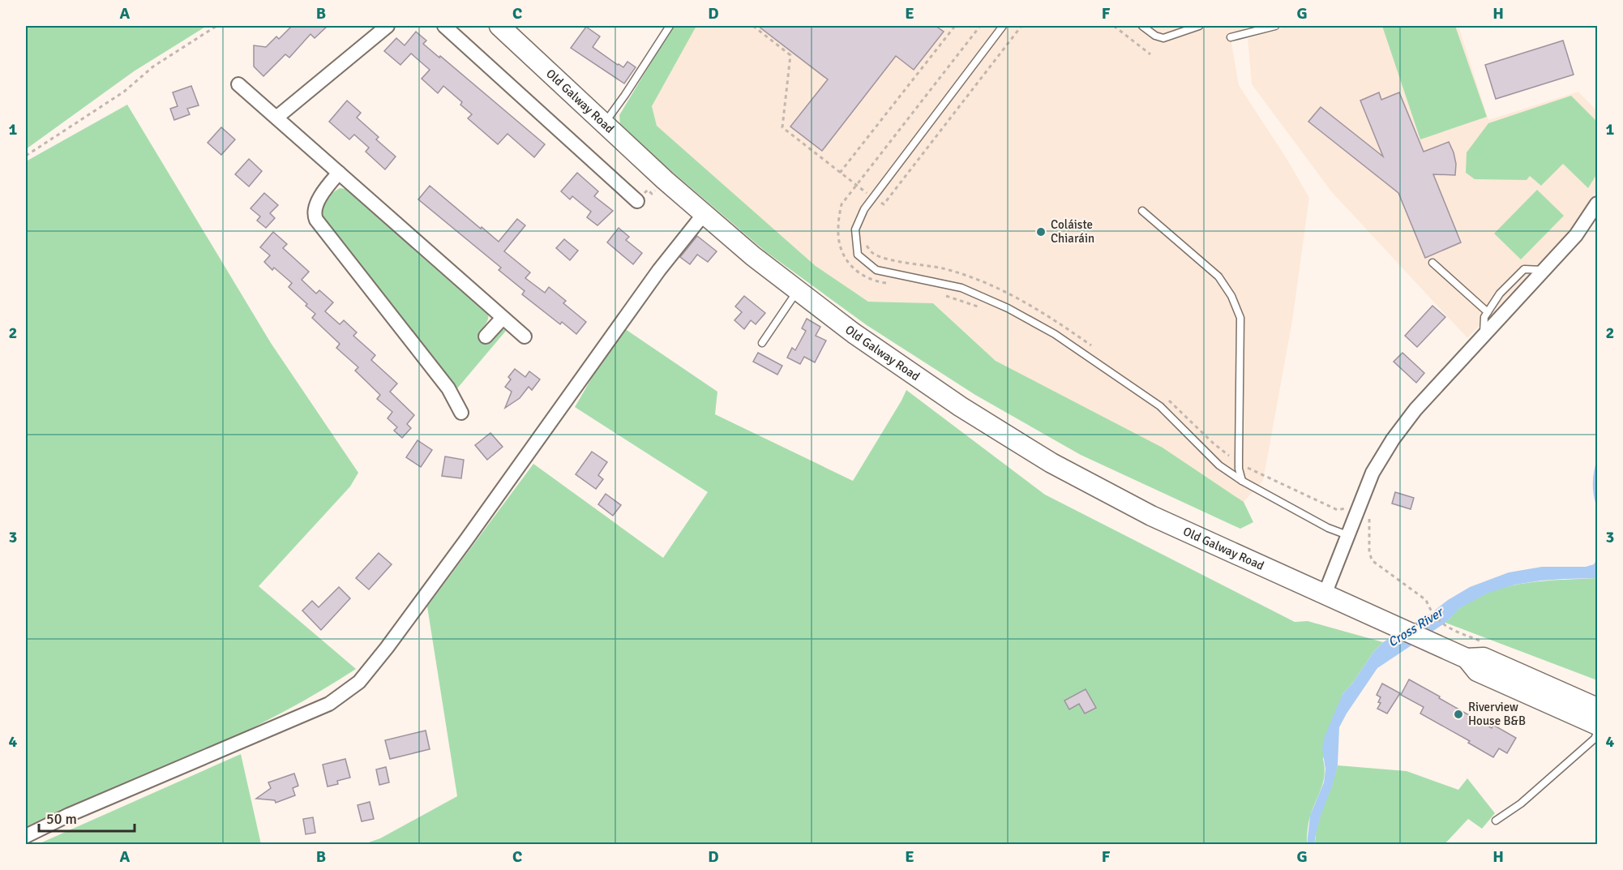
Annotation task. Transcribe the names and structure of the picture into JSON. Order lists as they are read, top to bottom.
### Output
{
  "streets": {
    "main road": ["Old Galway Road"]
  },
  "water": ["Cross River"],
  "places": ["Coláiste Chiaráin", "Riverview House B&B"],
  "scale_bar": "50 m",
  "grid": {
    "columns": [
      "A",
      "B",
      "C",
      "D",
      "E",
      "F",
      "G",
      "H"
    ],
    "rows": [
      "1",
      "2",
      "3",
      "4"
    ]
  }
}
